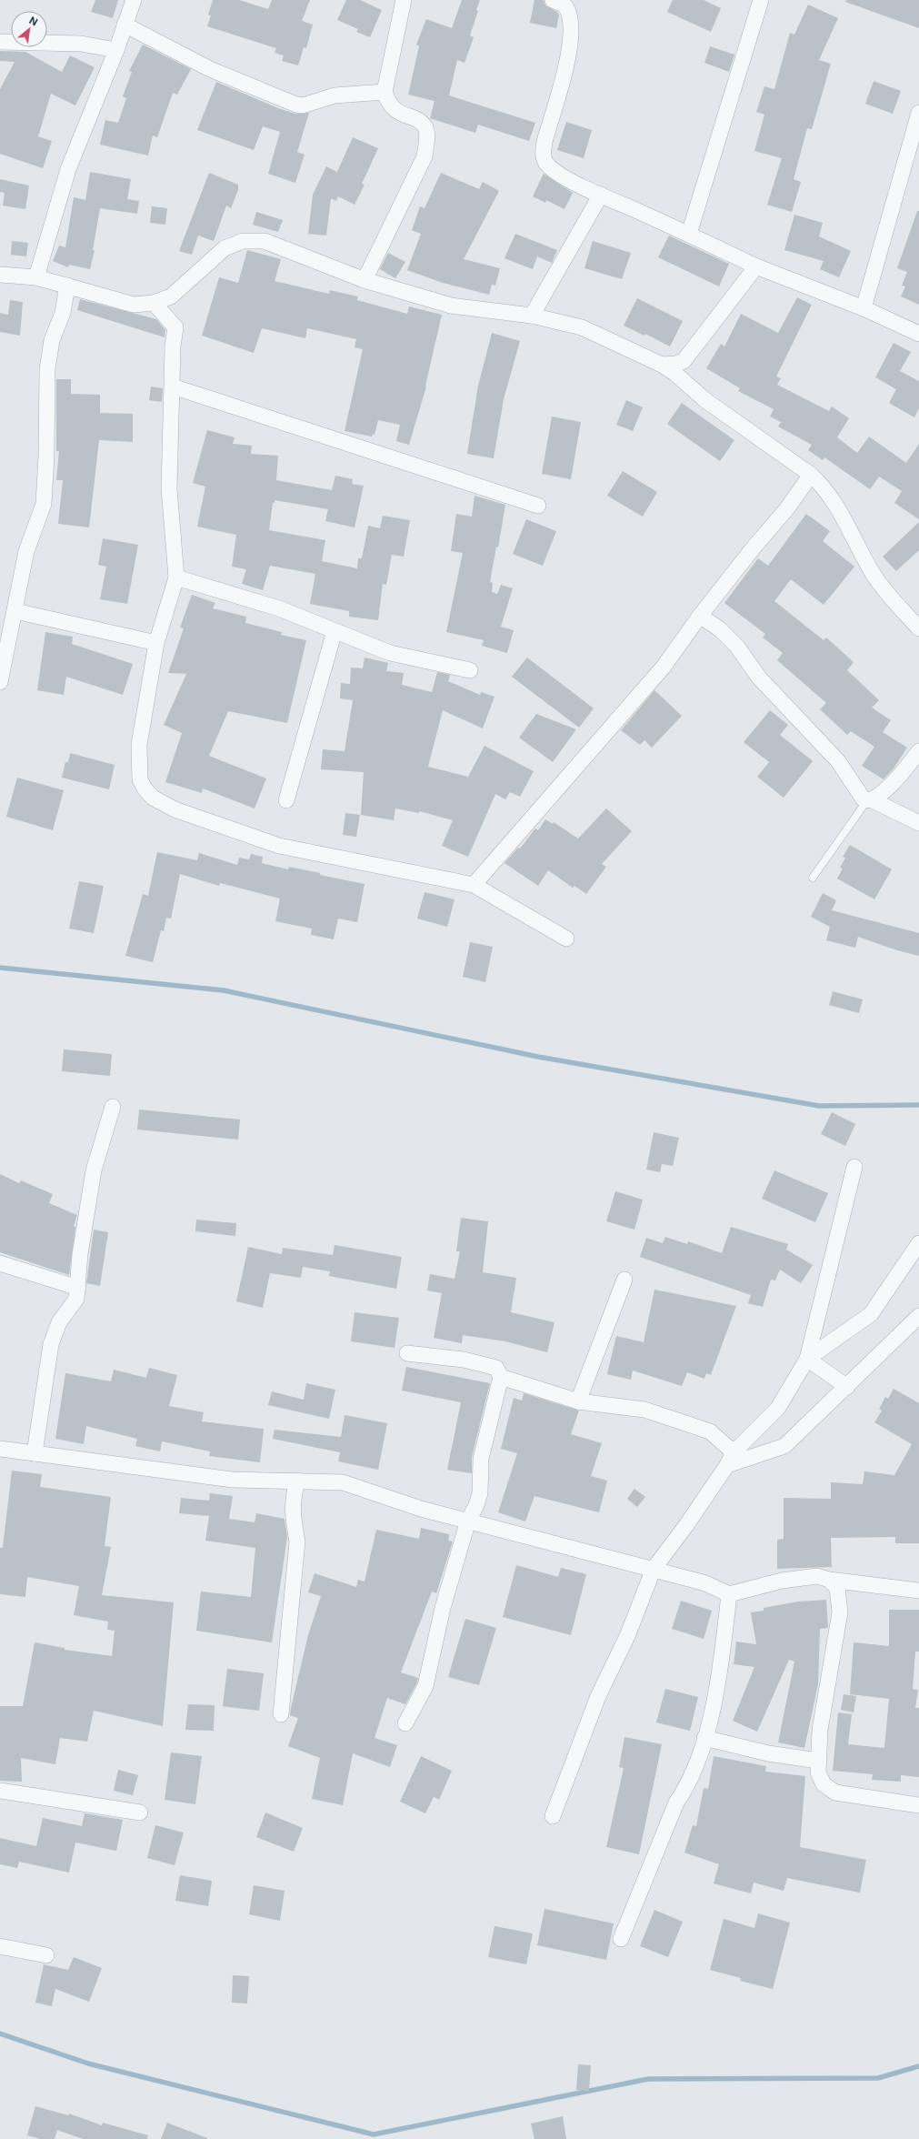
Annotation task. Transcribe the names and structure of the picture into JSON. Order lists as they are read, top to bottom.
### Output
{
  "north": "top right"
}
